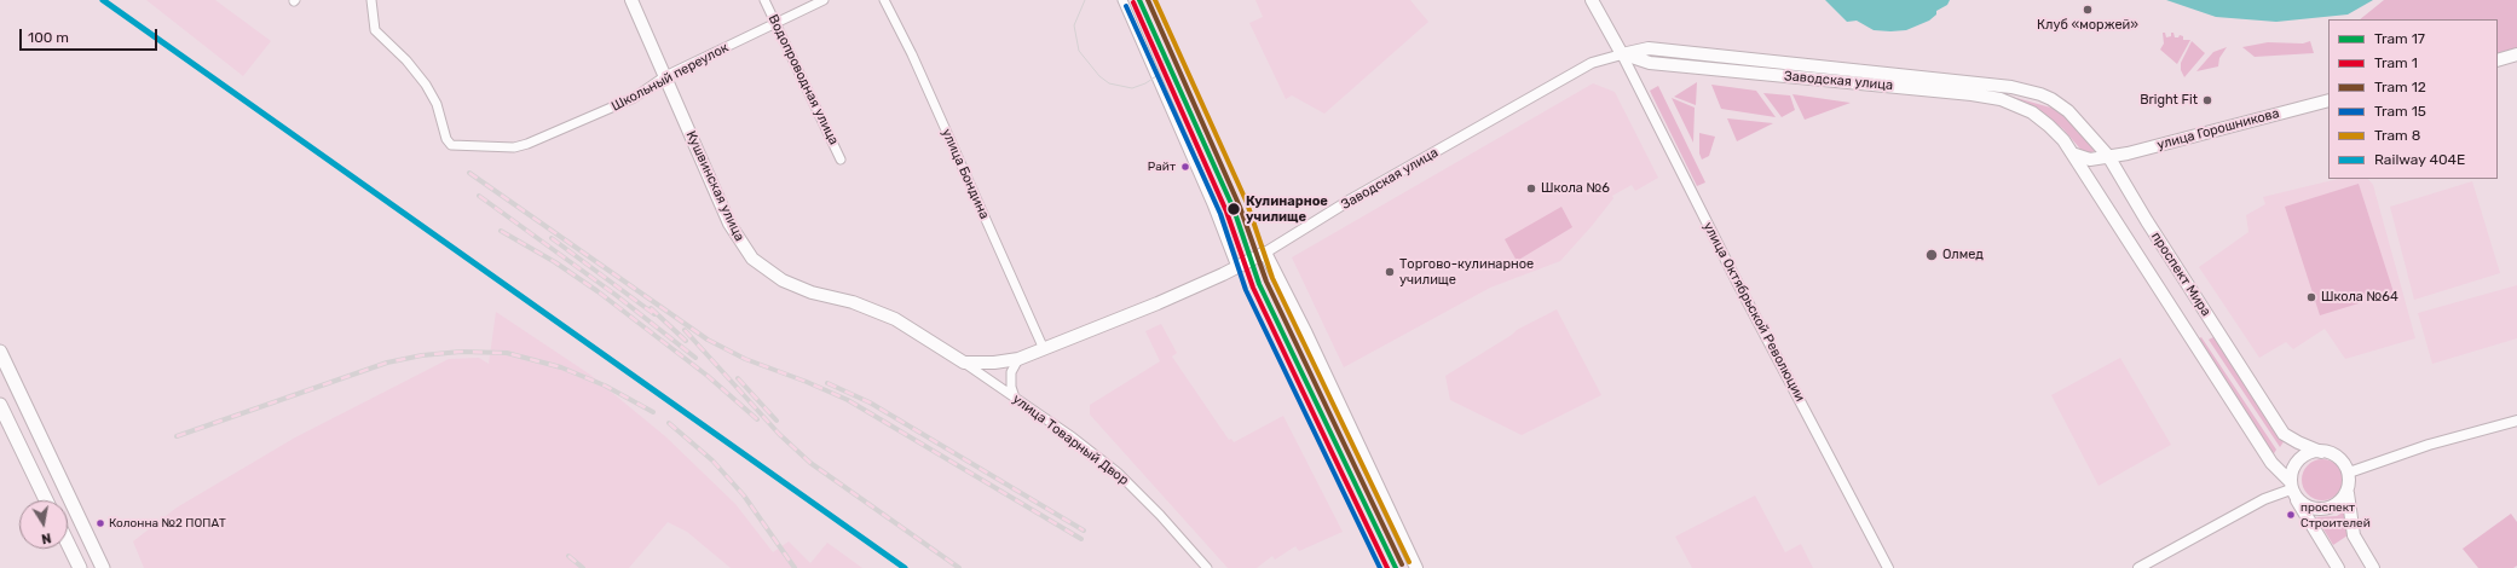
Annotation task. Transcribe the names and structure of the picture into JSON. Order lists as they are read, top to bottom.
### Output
{
  "streets": {
    "main road": [
      "Заводская улица",
      "улица Горошникова",
      "Кушвинская улица",
      "проспект Мира"
    ],
    "street": [
      "Школьный переулок",
      "Водопроводная улица",
      "улица Бондина",
      "улица Октябрьской Революции",
      "улица Товарный Двор"
    ]
  },
  "crossings": [
    ["Школьный переулок", "Водопроводная улица"],
    ["Школьный переулок", "Кушвинская улица"],
    ["Заводская улица", "улица Бондина"],
    ["Заводская улица", "Кушвинская улица"],
    ["Заводская улица", "проспект Мира"],
    ["Заводская улица", "улица Октябрьской Революции"],
    ["Заводская улица", "улица Товарный Двор"],
    ["улица Горошникова", "проспект Мира"],
    ["Кушвинская улица", "улица Товарный Двор"]
  ],
  "places": [
    "Клуб «моржей»",
    "Bright Fit",
    "Райт",
    "Школа №6",
    "Кулинарное училище",
    "Олмед",
    "Торгово-кулинарное училище",
    "Школа №64",
    "проспект Строителей",
    "Колонна №2 ПОПАТ"
  ],
  "lines": [
    "tram line 17",
    "tram line 12",
    "tram line 8",
    "rail line 404Е",
    "tram line 1",
    "tram line 15"
  ],
  "legend": [
    "Tram 17",
    "Tram 1",
    "Tram 12",
    "Tram 15",
    "Tram 8",
    "Railway 404Е"
  ],
  "scale_bar": "100 m",
  "north": "bottom"
}
